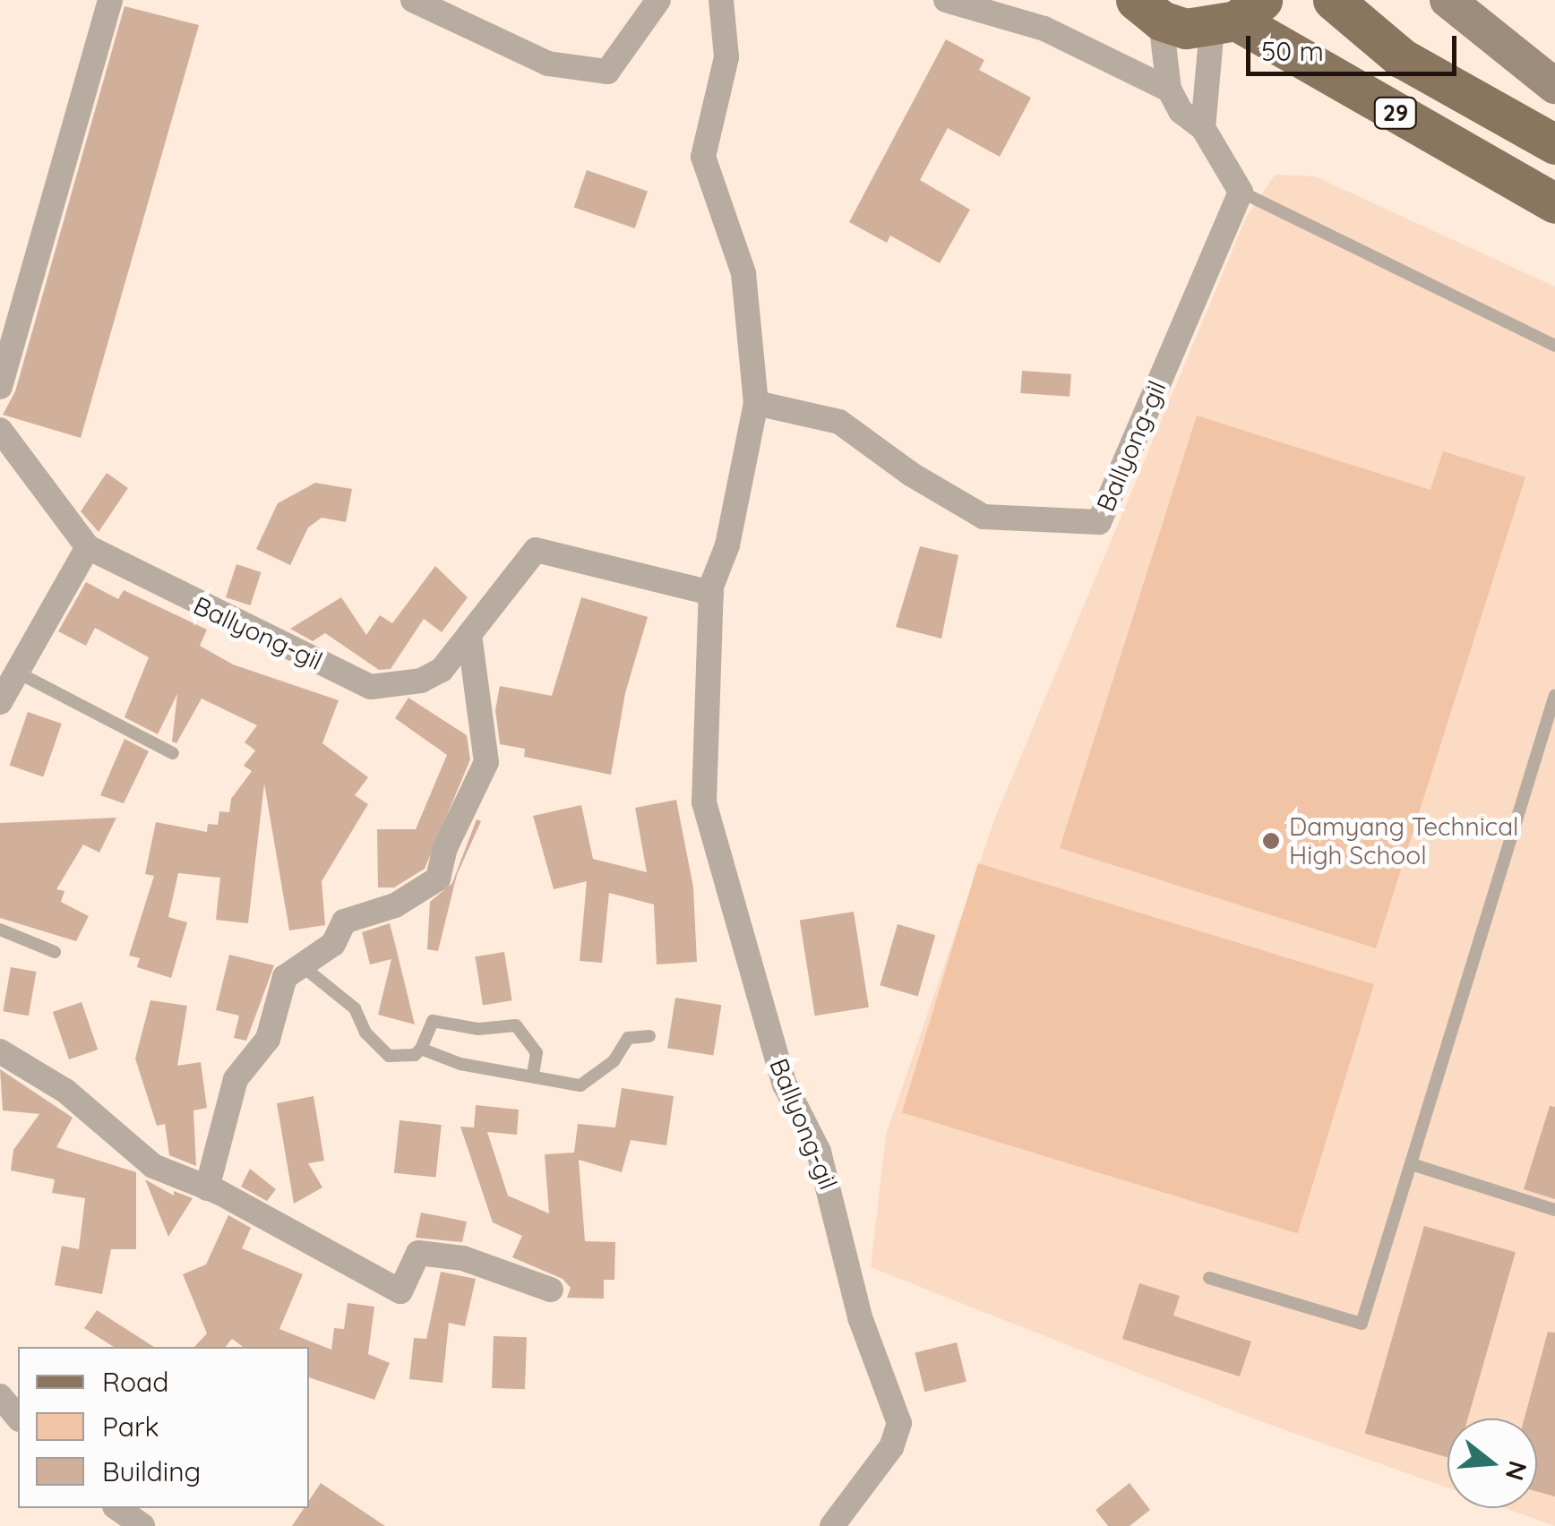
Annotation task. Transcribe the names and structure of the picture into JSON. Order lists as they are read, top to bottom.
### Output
{
  "streets": {
    "main road": ["29"],
    "street": ["Ballyong-gil"]
  },
  "places": ["Damyang Technical High School"],
  "legend": ["Road", "Park", "Building"],
  "scale_bar": "50 m",
  "north": "right"
}
